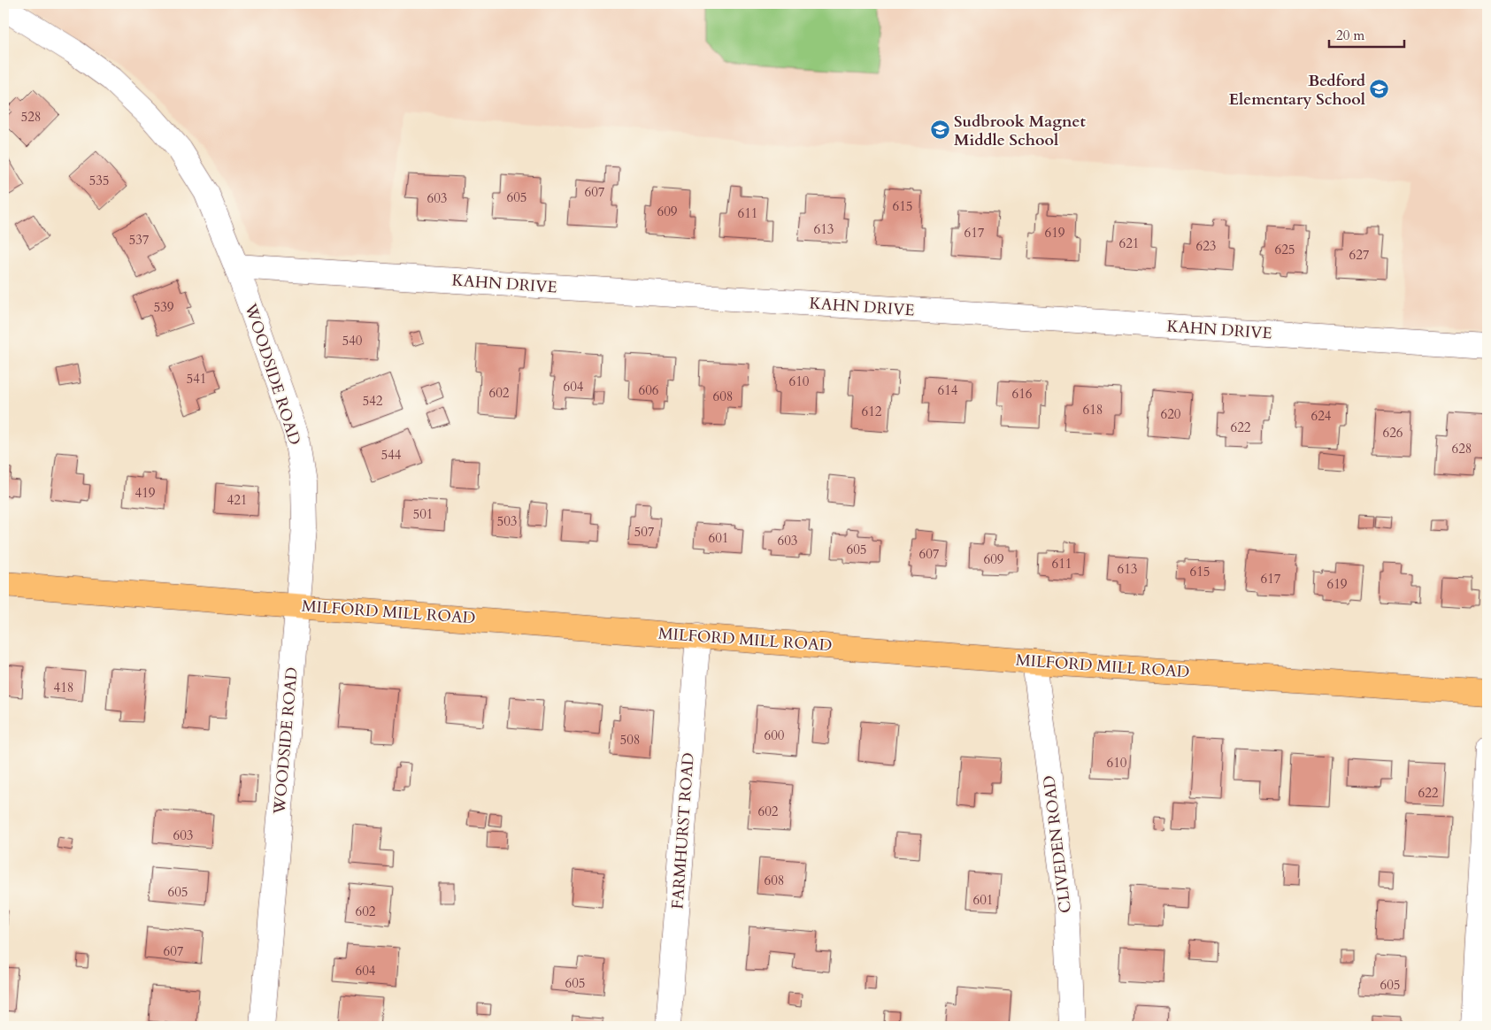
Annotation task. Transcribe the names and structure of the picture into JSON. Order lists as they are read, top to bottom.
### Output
{
  "streets": {
    "main road": ["MILFORD MILL ROAD"],
    "street": [
      "KAHN DRIVE",
      "WOODSIDE ROAD",
      "FARMHURST ROAD",
      "CLIVEDEN ROAD"
    ]
  },
  "crossings": [
    ["KAHN DRIVE", "WOODSIDE ROAD"],
    ["WOODSIDE ROAD", "MILFORD MILL ROAD"],
    ["MILFORD MILL ROAD", "FARMHURST ROAD"],
    ["MILFORD MILL ROAD", "CLIVEDEN ROAD"]
  ],
  "places": {
    "school or university": ["Bedford Elementary School", "Sudbrook Magnet Middle School"]
  },
  "house_numbers": [
    "528",
    "535",
    "607",
    "605",
    "603",
    "615",
    "609",
    "611",
    "613",
    "617",
    "619",
    "537",
    "621",
    "623",
    "625",
    "627",
    "539",
    "540",
    "541",
    "610",
    "604",
    "606",
    "614",
    "602",
    "616",
    "608",
    "542",
    "618",
    "612",
    "620",
    "624",
    "622",
    "626",
    "628",
    "544",
    "419",
    "421",
    "501",
    "503",
    "507",
    "601",
    "603",
    "605",
    "607",
    "609",
    "611",
    "613",
    "615",
    "617",
    "619",
    "418",
    "600",
    "508",
    "610",
    "622",
    "602",
    "603",
    "608",
    "605",
    "601",
    "602",
    "607",
    "604",
    "605",
    "605"
  ],
  "scale_bar": "20 m"
}
